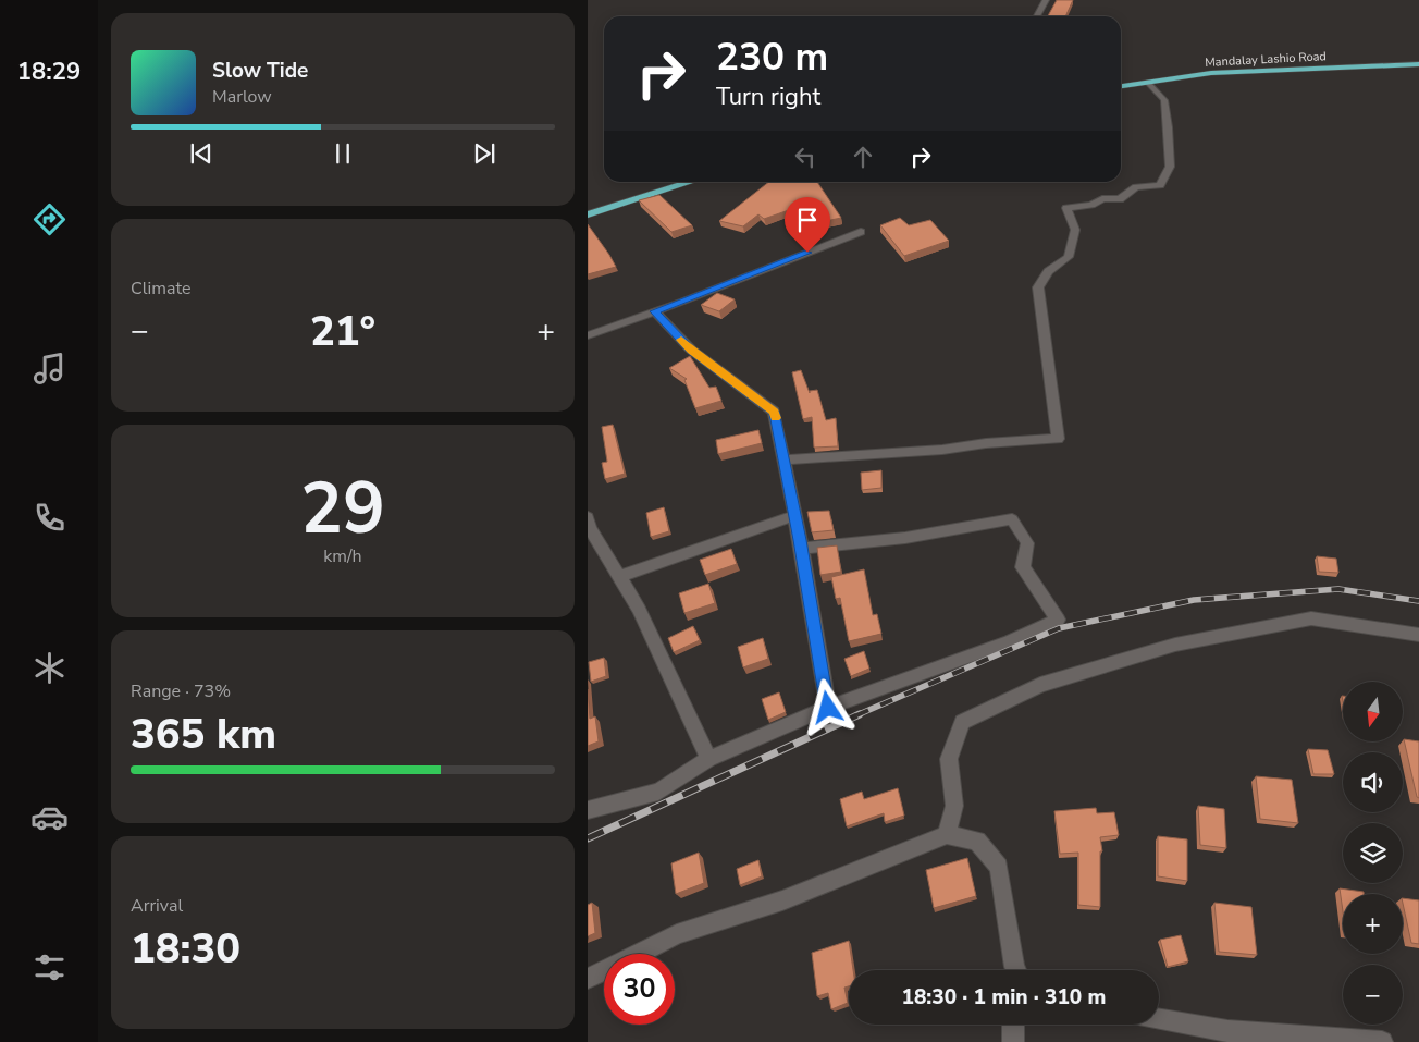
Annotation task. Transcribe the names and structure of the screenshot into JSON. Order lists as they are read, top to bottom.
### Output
{
  "streets": {
    "highway": ["Mandalay Lashio Road"]
  },
  "north": "bottom",
  "page": {
    "tabs": "18:29",
    "turn": ["230 m", "Turn right"],
    "song": ["Slow Tide", "Marlow"],
    "tile": [
      "Climate",
      ["29", "km/h"],
      ["Range · 73%", "365 km"],
      ["Arrival", "18:30"]
    ],
    "heat": ["−", "21°", "+"],
    "map_buttons": ["+", "−"],
    "limit": "30",
    "trip": "18:30 · 1 min · 310 m"
  }
}
